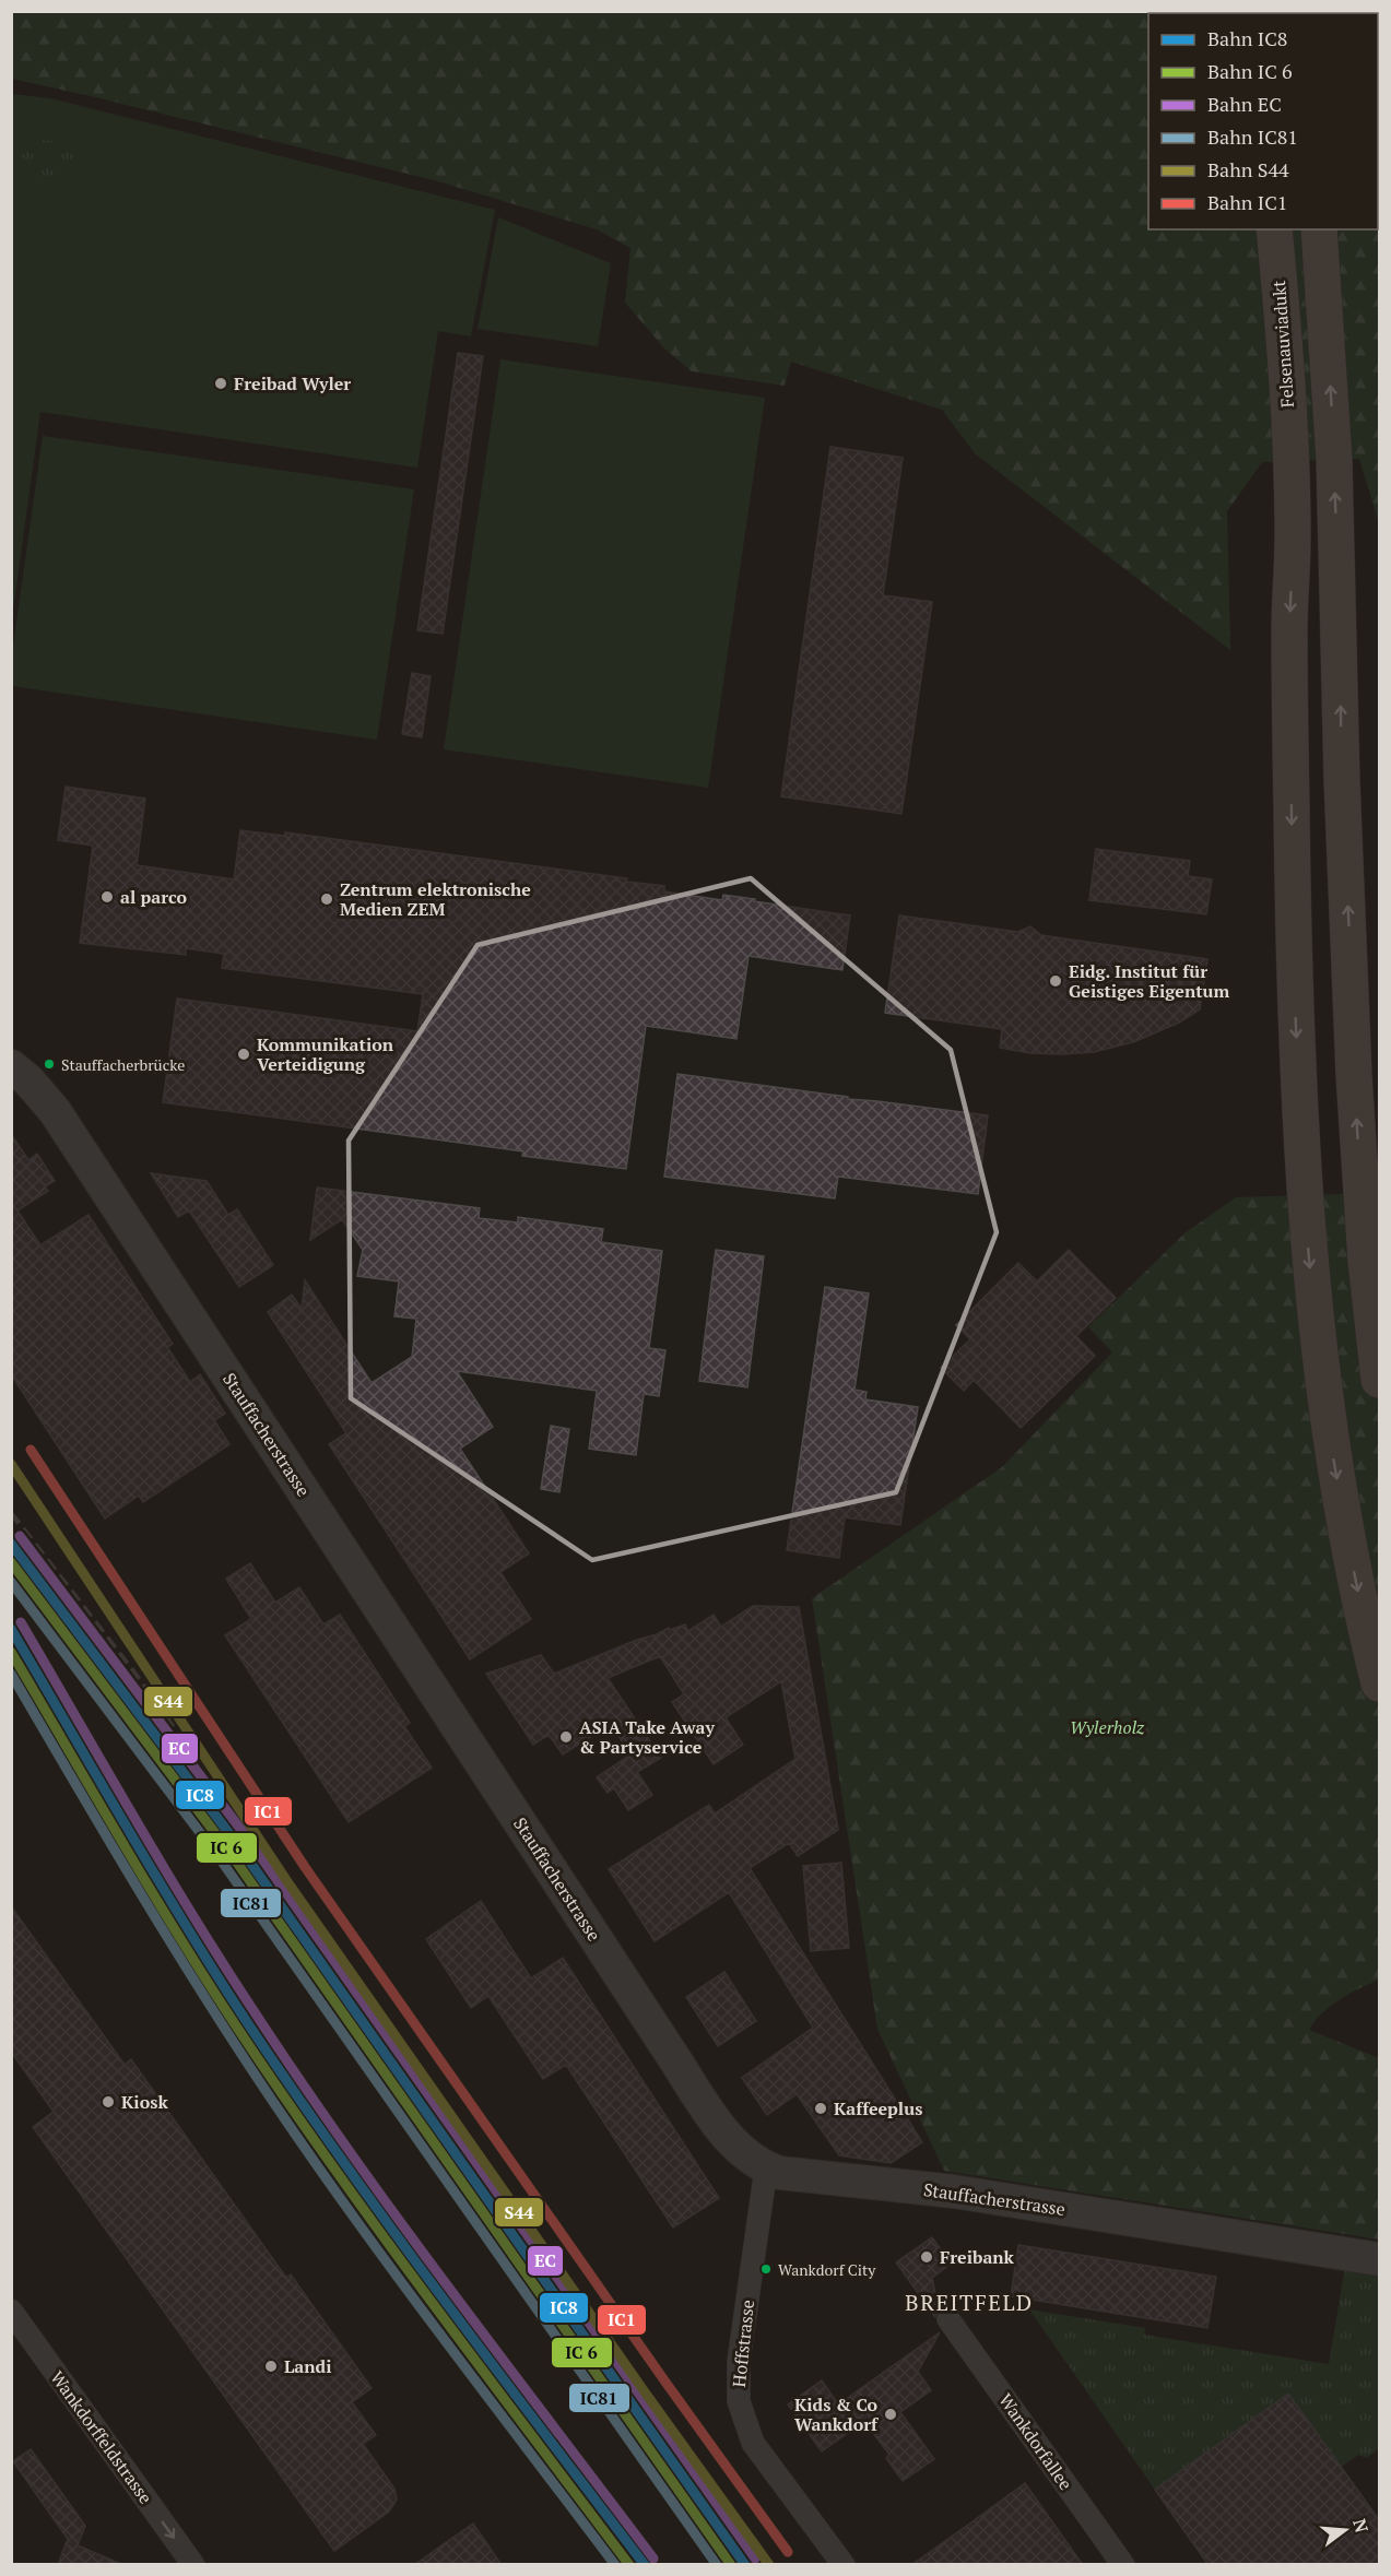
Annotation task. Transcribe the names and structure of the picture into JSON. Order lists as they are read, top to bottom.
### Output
{
  "streets": {
    "highway": ["Felsenauviadukt"],
    "street": [
      "Stauffacherstrasse",
      "Hoffstrasse",
      "Wankdorffeldstrasse",
      "Wankdorfallee"
    ]
  },
  "crossings": [
    ["Stauffacherstrasse", "Hoffstrasse"]
  ],
  "one_way": ["Wankdorffeldstrasse"],
  "districts": ["BREITFELD"],
  "parks": ["Wylerholz"],
  "places": [
    "Freibad Wyler",
    "al parco",
    "Zentrum elektronische Medien ZEM",
    "Eidg. Institut für Geistiges Eigentum",
    "Kommunikation Verteidigung",
    "Stauffacherbrücke",
    "ASIA Take Away & Partyservice",
    "Kiosk",
    "Kaffeeplus",
    "Freibank",
    "Wankdorf City",
    "Landi",
    "Kids & Co Wankdorf"
  ],
  "lines": [
    "rail line IC1",
    "rail line S44",
    "rail line EC",
    "rail line IC8",
    "rail line IC81"
  ],
  "legend": [
    "Bahn IC8",
    "Bahn IC 6",
    "Bahn EC",
    "Bahn IC81",
    "Bahn S44",
    "Bahn IC1"
  ],
  "north": "right"
}
